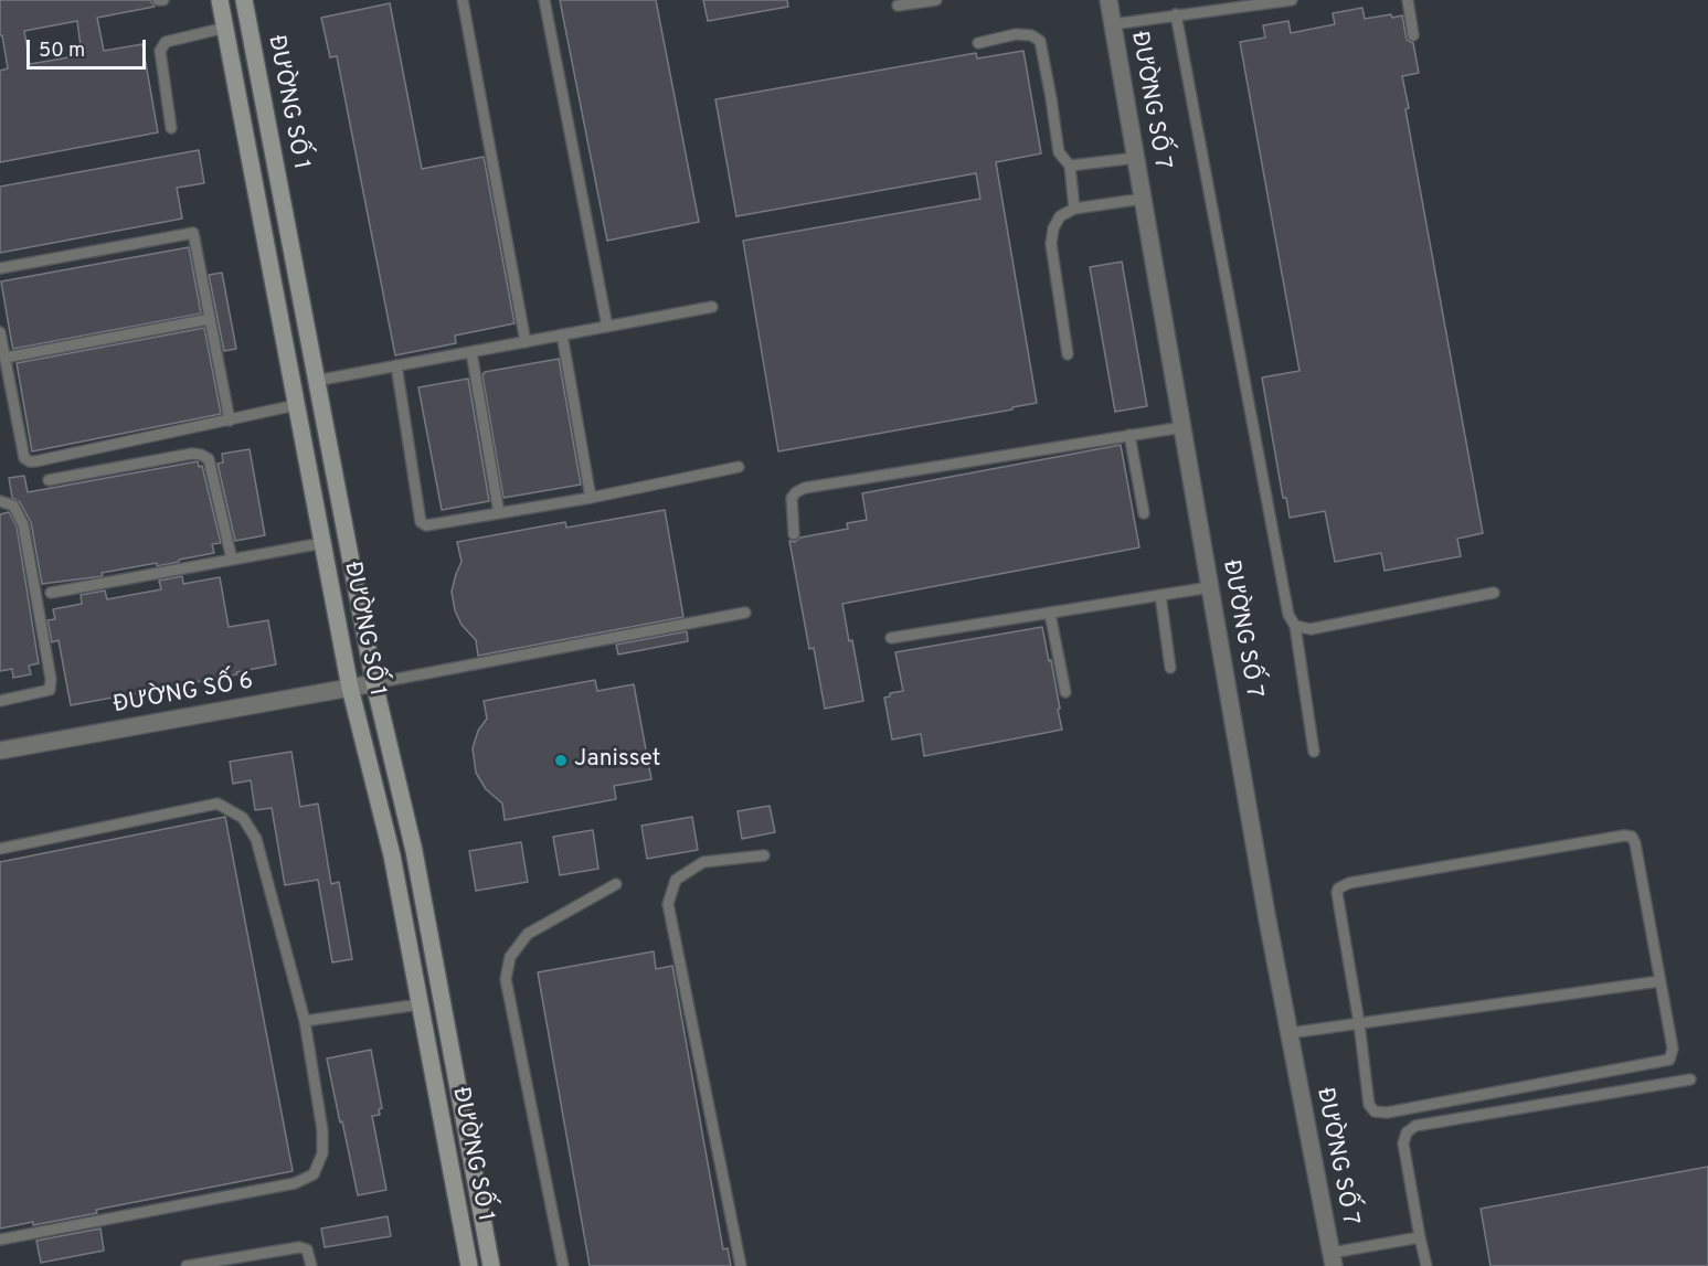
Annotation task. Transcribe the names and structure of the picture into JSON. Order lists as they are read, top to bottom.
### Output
{
  "streets": {
    "street": ["ĐƯỜNG SỐ 7", "ĐƯỜNG SỐ 1", "ĐƯỜNG SỐ 6"]
  },
  "crossings": [
    ["ĐƯỜNG SỐ 1", "ĐƯỜNG SỐ 6"]
  ],
  "places": ["Janisset"],
  "scale_bar": "50 m"
}
